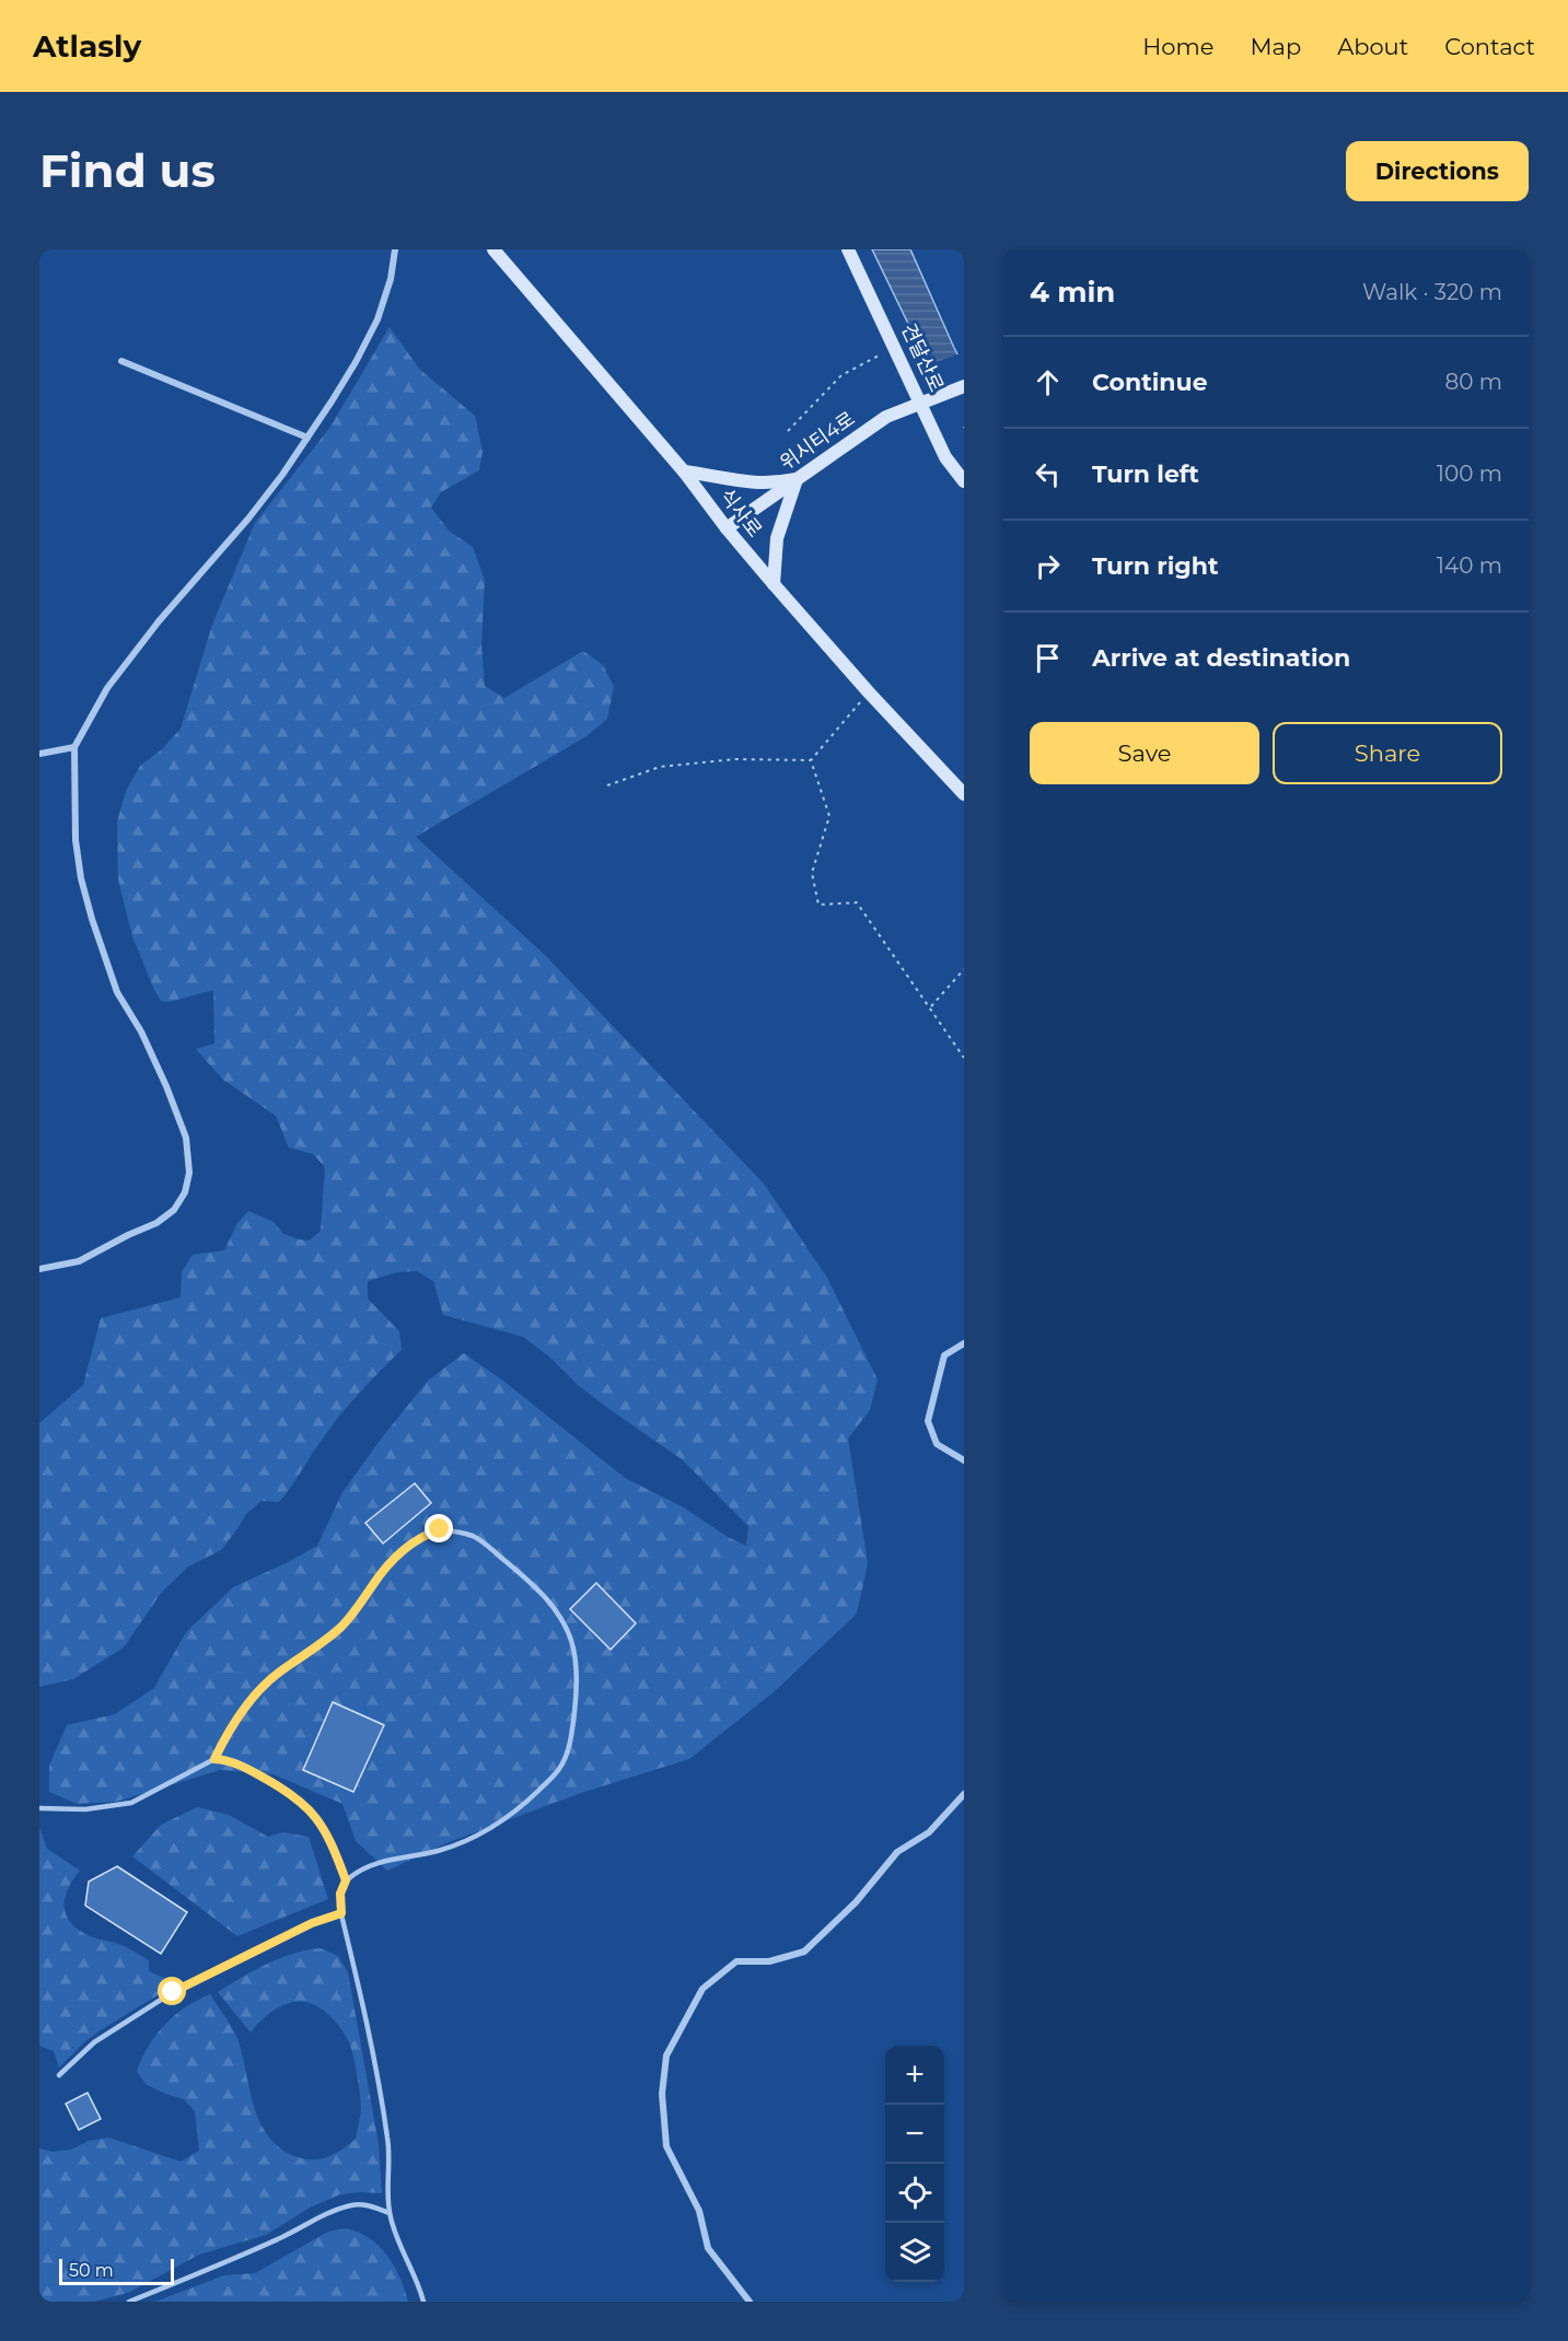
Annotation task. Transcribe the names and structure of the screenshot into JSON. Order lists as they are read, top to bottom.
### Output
{
  "streets": {
    "street": ["견달산로", "위시티4로", "식사로"]
  },
  "crossings": [
    ["견달산로", "위시티4로"],
    ["위시티4로", "식사로"]
  ],
  "scale_bar": "50 m",
  "page": {
    "header": "Atlasly",
    "nav": [
      "Home",
      "Map",
      "About",
      "Contact"
    ],
    "buttons": [
      "Directions",
      ["Save", "Share"]
    ],
    "title": "Find us",
    "heading": ["4 min", "Walk · 320 m"],
    "list": [
      ["Continue", "80 m"],
      ["Turn left", "100 m"],
      ["Turn right", "140 m"],
      "Arrive at destination"
    ],
    "map_buttons": ["+", "−"],
    "scale": "50 m"
  }
}
